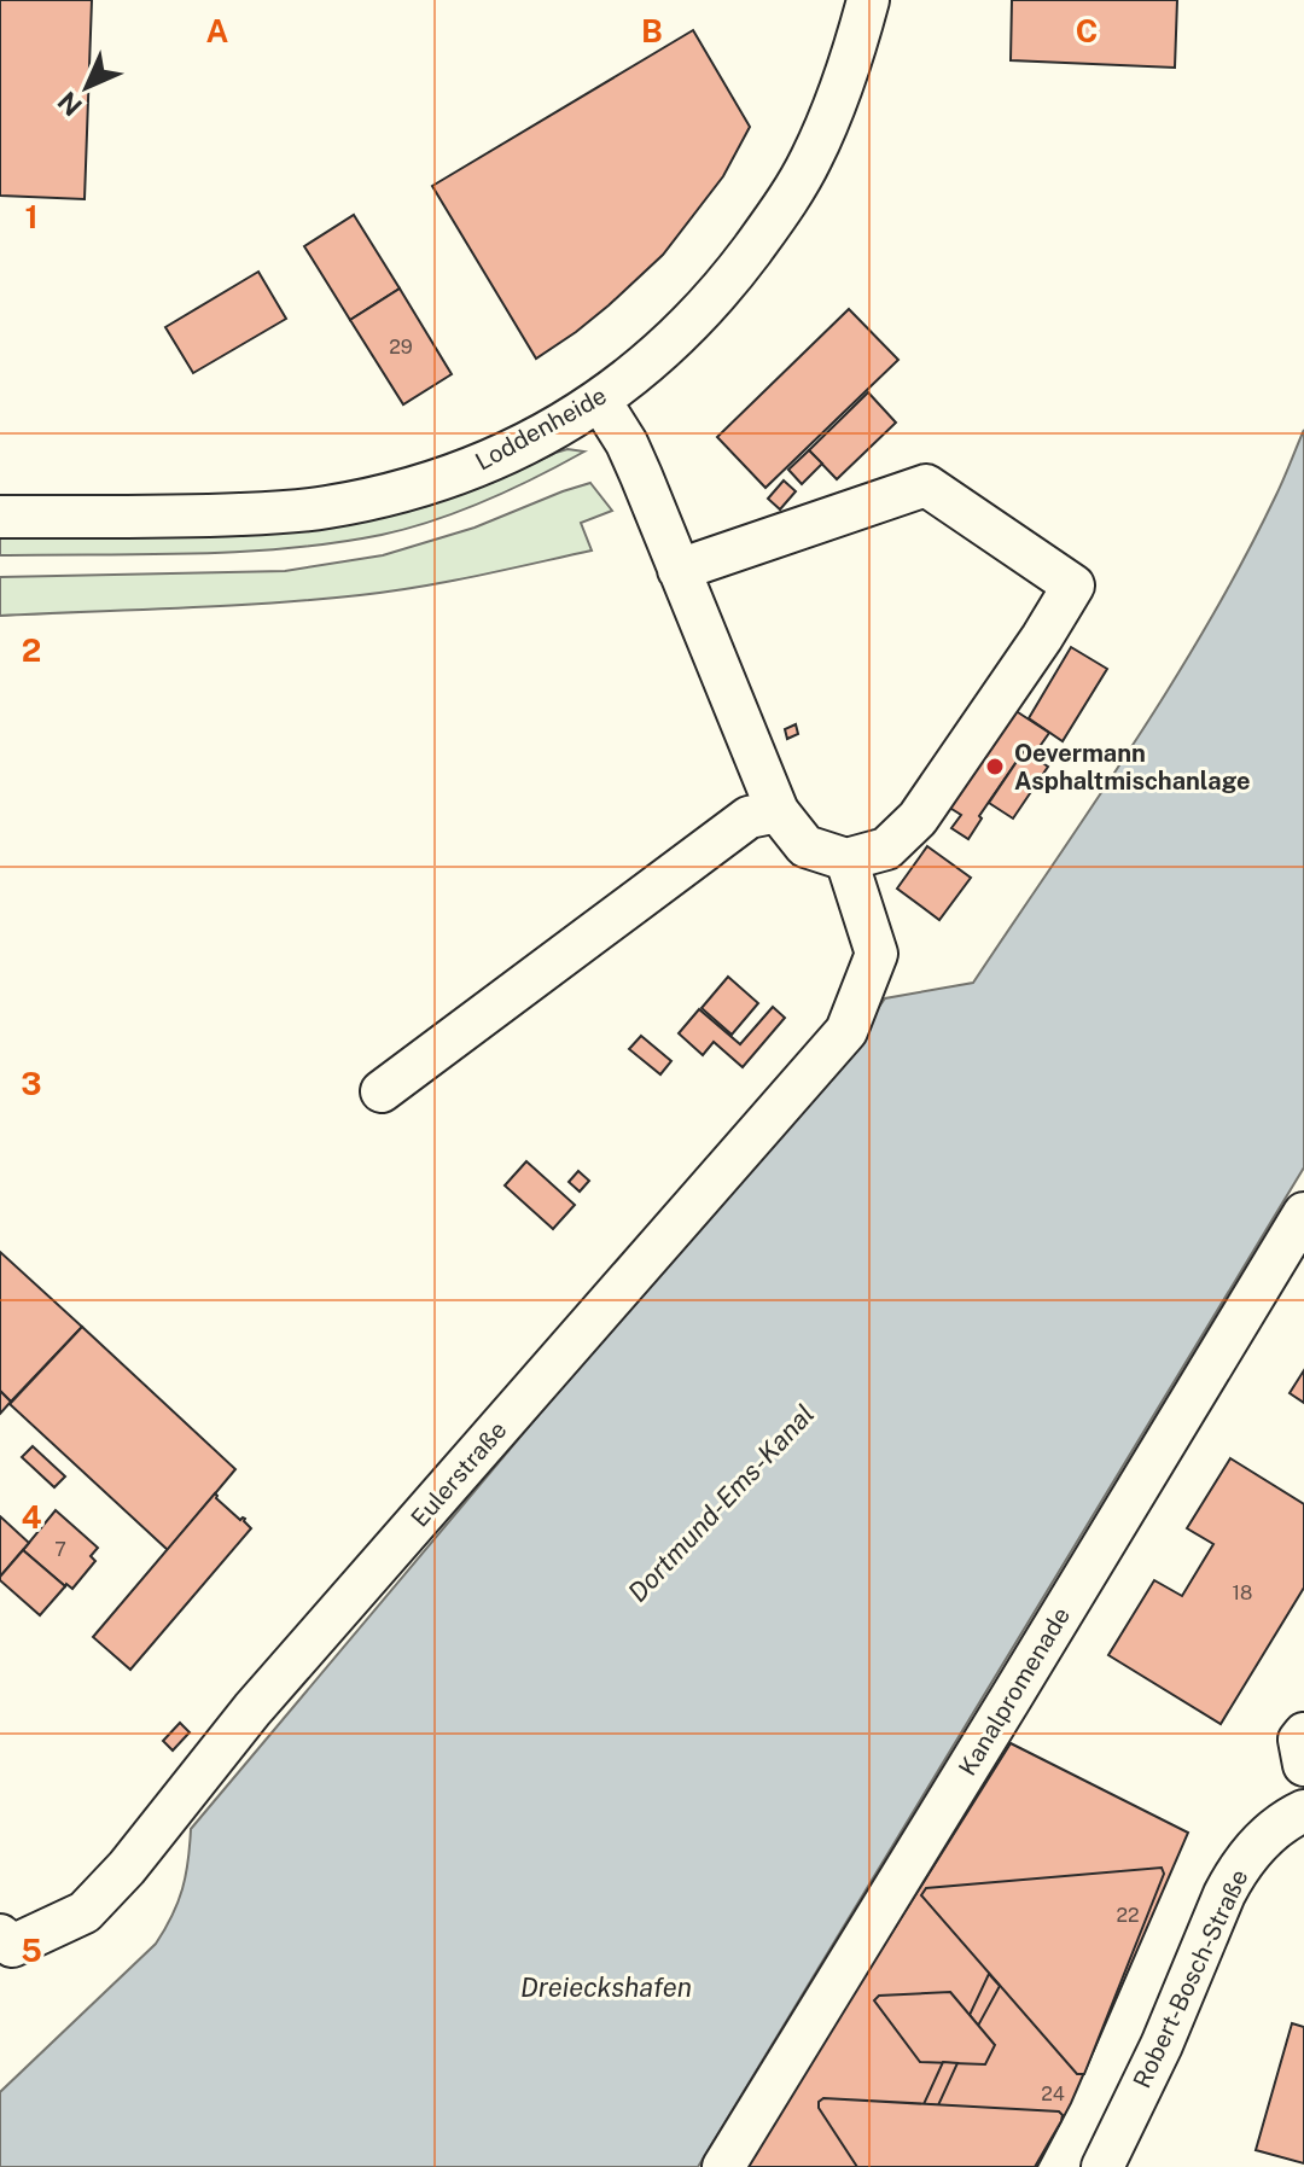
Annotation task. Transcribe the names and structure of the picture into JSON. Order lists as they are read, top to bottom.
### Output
{
  "streets": {
    "street": [
      "Loddenheide",
      "Eulerstraße",
      "Kanalpromenade",
      "Robert-Bosch-Straße"
    ]
  },
  "water": ["Dortmund-Ems-Kanal", "Dreieckshafen"],
  "places": ["Oevermann Asphaltmischanlage"],
  "house_numbers": [
    "29",
    "7",
    "18",
    "22",
    "24"
  ],
  "north": "bottom left",
  "grid": {
    "columns": ["A", "B", "C"],
    "rows": [
      "1",
      "2",
      "3",
      "4",
      "5"
    ]
  }
}
